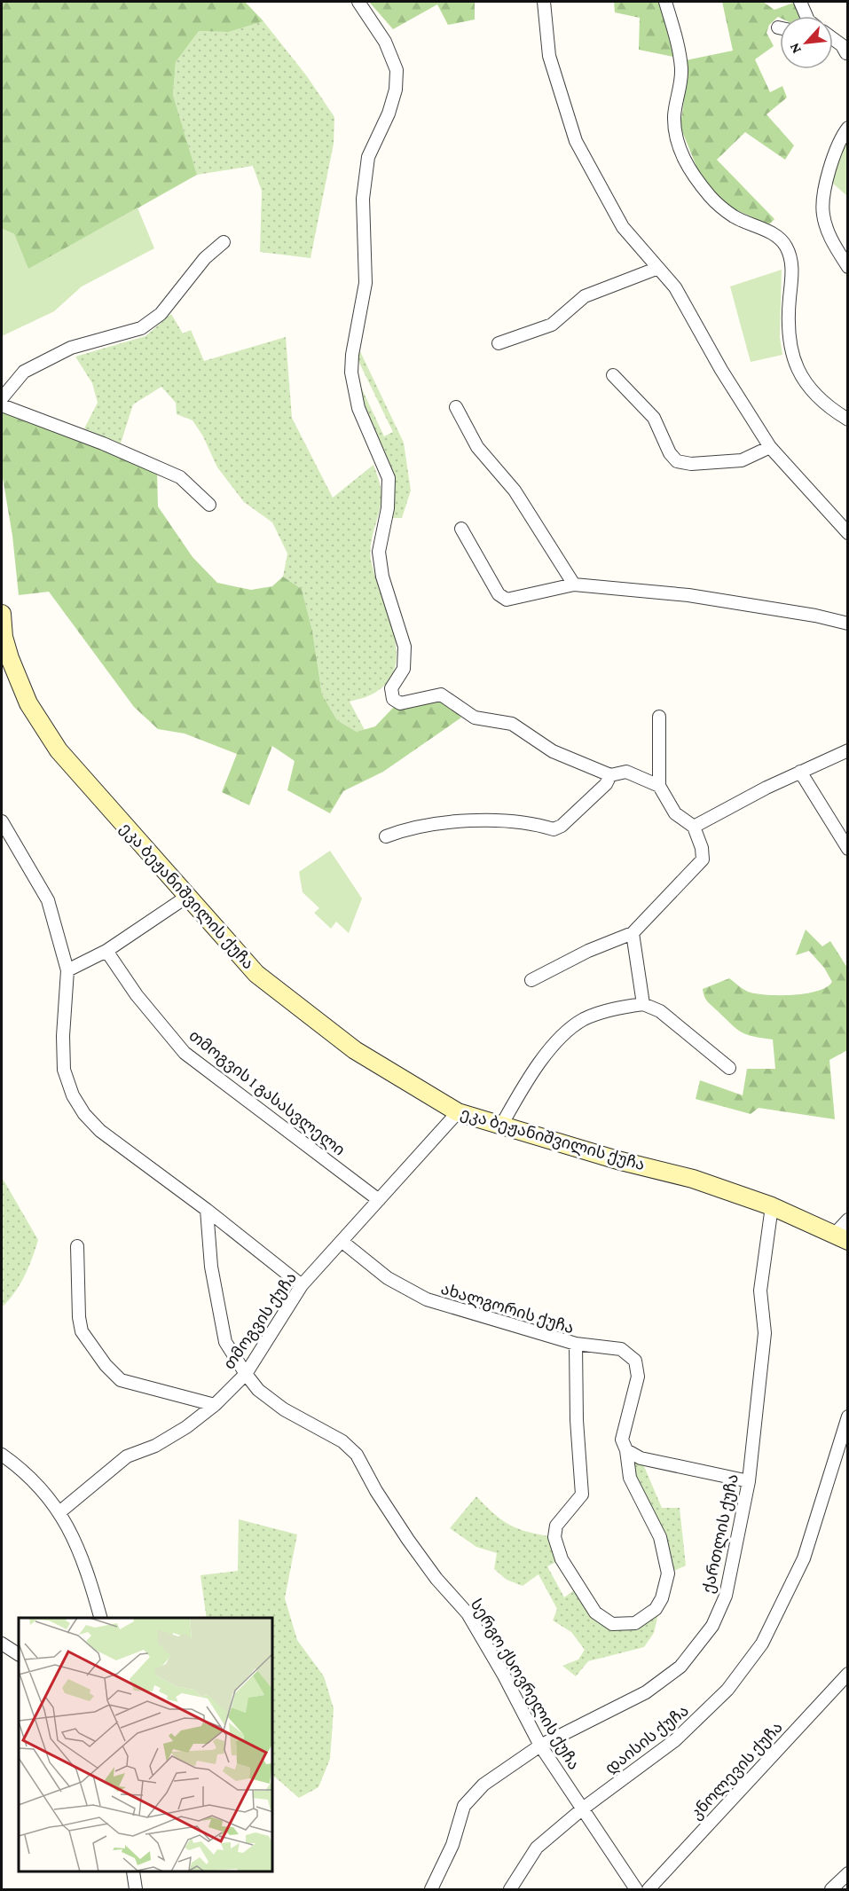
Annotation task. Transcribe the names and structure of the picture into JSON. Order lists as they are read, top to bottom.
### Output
{
  "streets": {
    "street": [
      "ეკა ბეჟანიშვილის ქუჩა",
      "თმოგვის I გასასვლელი",
      "ახალგორის ქუჩა",
      "თმოგვის ქუჩა",
      "ქართლის ქუჩა",
      "სერგო ქსოვრელის ქუჩა",
      "დაისის ქუჩა",
      "კნოლევის ქუჩა"
    ]
  },
  "crossings": [
    ["ეკა ბეჟანიშვილის ქუჩა", "თმოგვის ქუჩა"],
    ["ეკა ბეჟანიშვილის ქუჩა", "ქართლის ქუჩა"],
    ["თმოგვის I გასასვლელი", "თმოგვის ქუჩა"],
    ["ახალგორის ქუჩა", "თმოგვის ქუჩა"],
    ["თმოგვის ქუჩა", "სერგო ქსოვრელის ქუჩა"],
    ["ქართლის ქუჩა", "სერგო ქსოვრელის ქუჩა"],
    ["სერგო ქსოვრელის ქუჩა", "დაისის ქუჩა"]
  ],
  "north": "bottom left"
}
